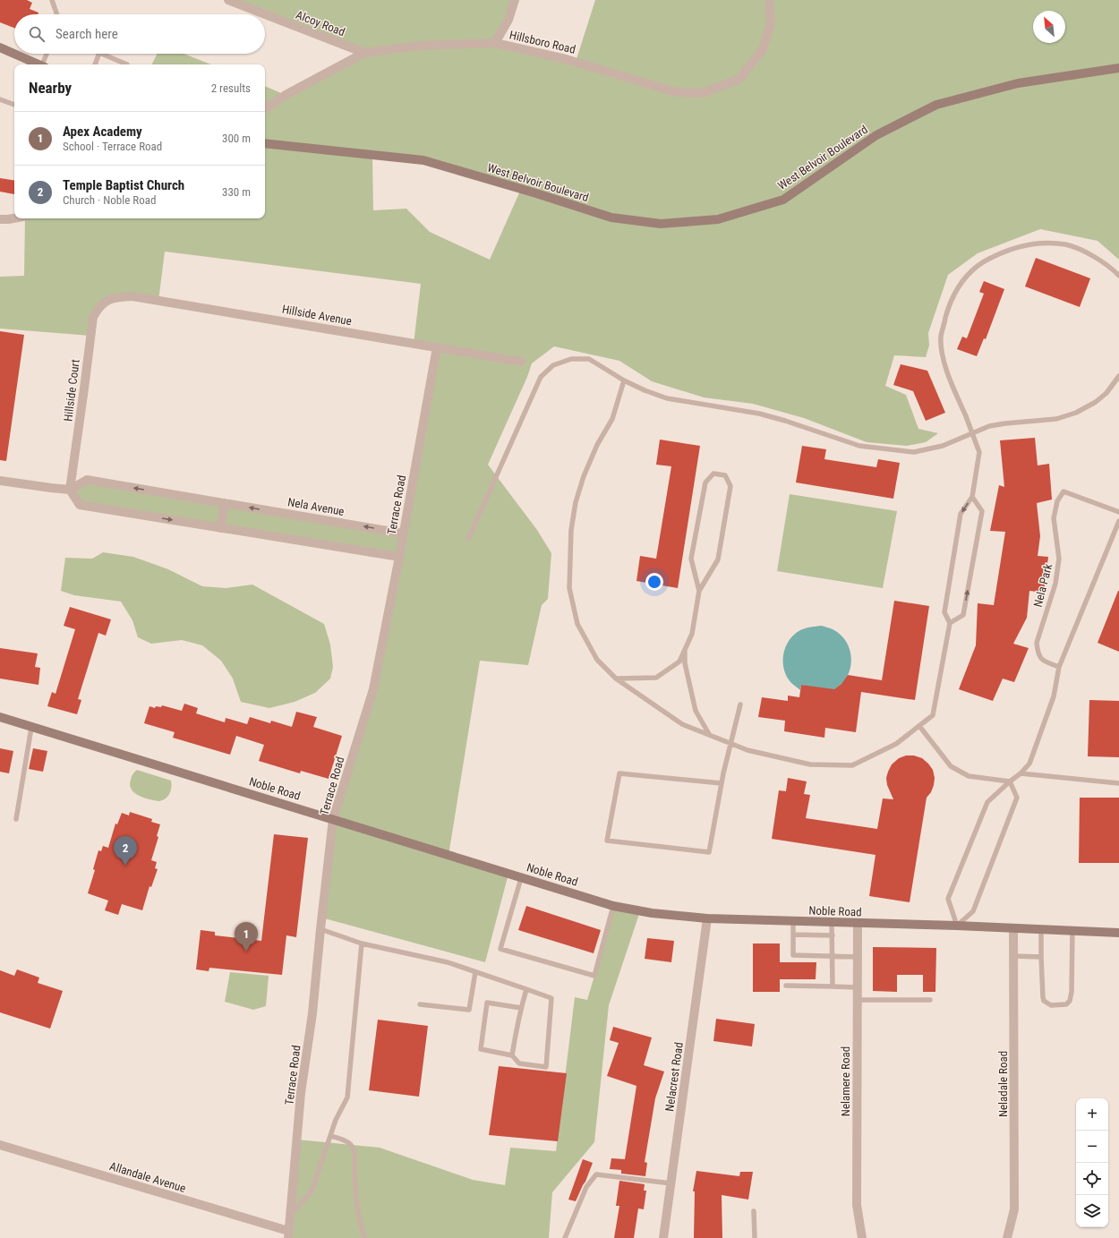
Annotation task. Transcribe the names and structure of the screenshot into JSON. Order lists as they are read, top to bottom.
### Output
{
  "streets": {
    "main road": ["West Belvoir Boulevard", "Noble Road"],
    "street": [
      "Alcoy Road",
      "Hillsboro Road",
      "Hillside Avenue",
      "Hillside Court",
      "Terrace Road",
      "Nela Avenue",
      "Nelacrest Road",
      "Nelamere Road",
      "Neladale Road",
      "Allandale Avenue"
    ],
    "lane": ["Nela Park"]
  },
  "crossings": [
    ["Alcoy Road", "Hillsboro Road"],
    ["Hillside Avenue", "Hillside Court"],
    ["Hillside Avenue", "Terrace Road"],
    ["Hillside Court", "Nela Avenue"],
    ["Terrace Road", "Nela Avenue"],
    ["Terrace Road", "Noble Road"],
    ["Terrace Road", "Allandale Avenue"],
    ["Noble Road", "Nelacrest Road"],
    ["Noble Road", "Nelamere Road"],
    ["Noble Road", "Neladale Road"]
  ],
  "north": "top left",
  "page": {
    "search": "Search here",
    "heading": ["Nearby", "2 results"],
    "list": [
      {
        "mark": "1",
        "name": "Apex Academy",
        "note": "School · Terrace Road",
        "value": "300 m"
      },
      {
        "mark": "2",
        "name": "Temple Baptist Church",
        "note": "Church · Noble Road",
        "value": "330 m"
      }
    ],
    "pins": ["2", "1"],
    "map_buttons": ["+", "−"]
  }
}
